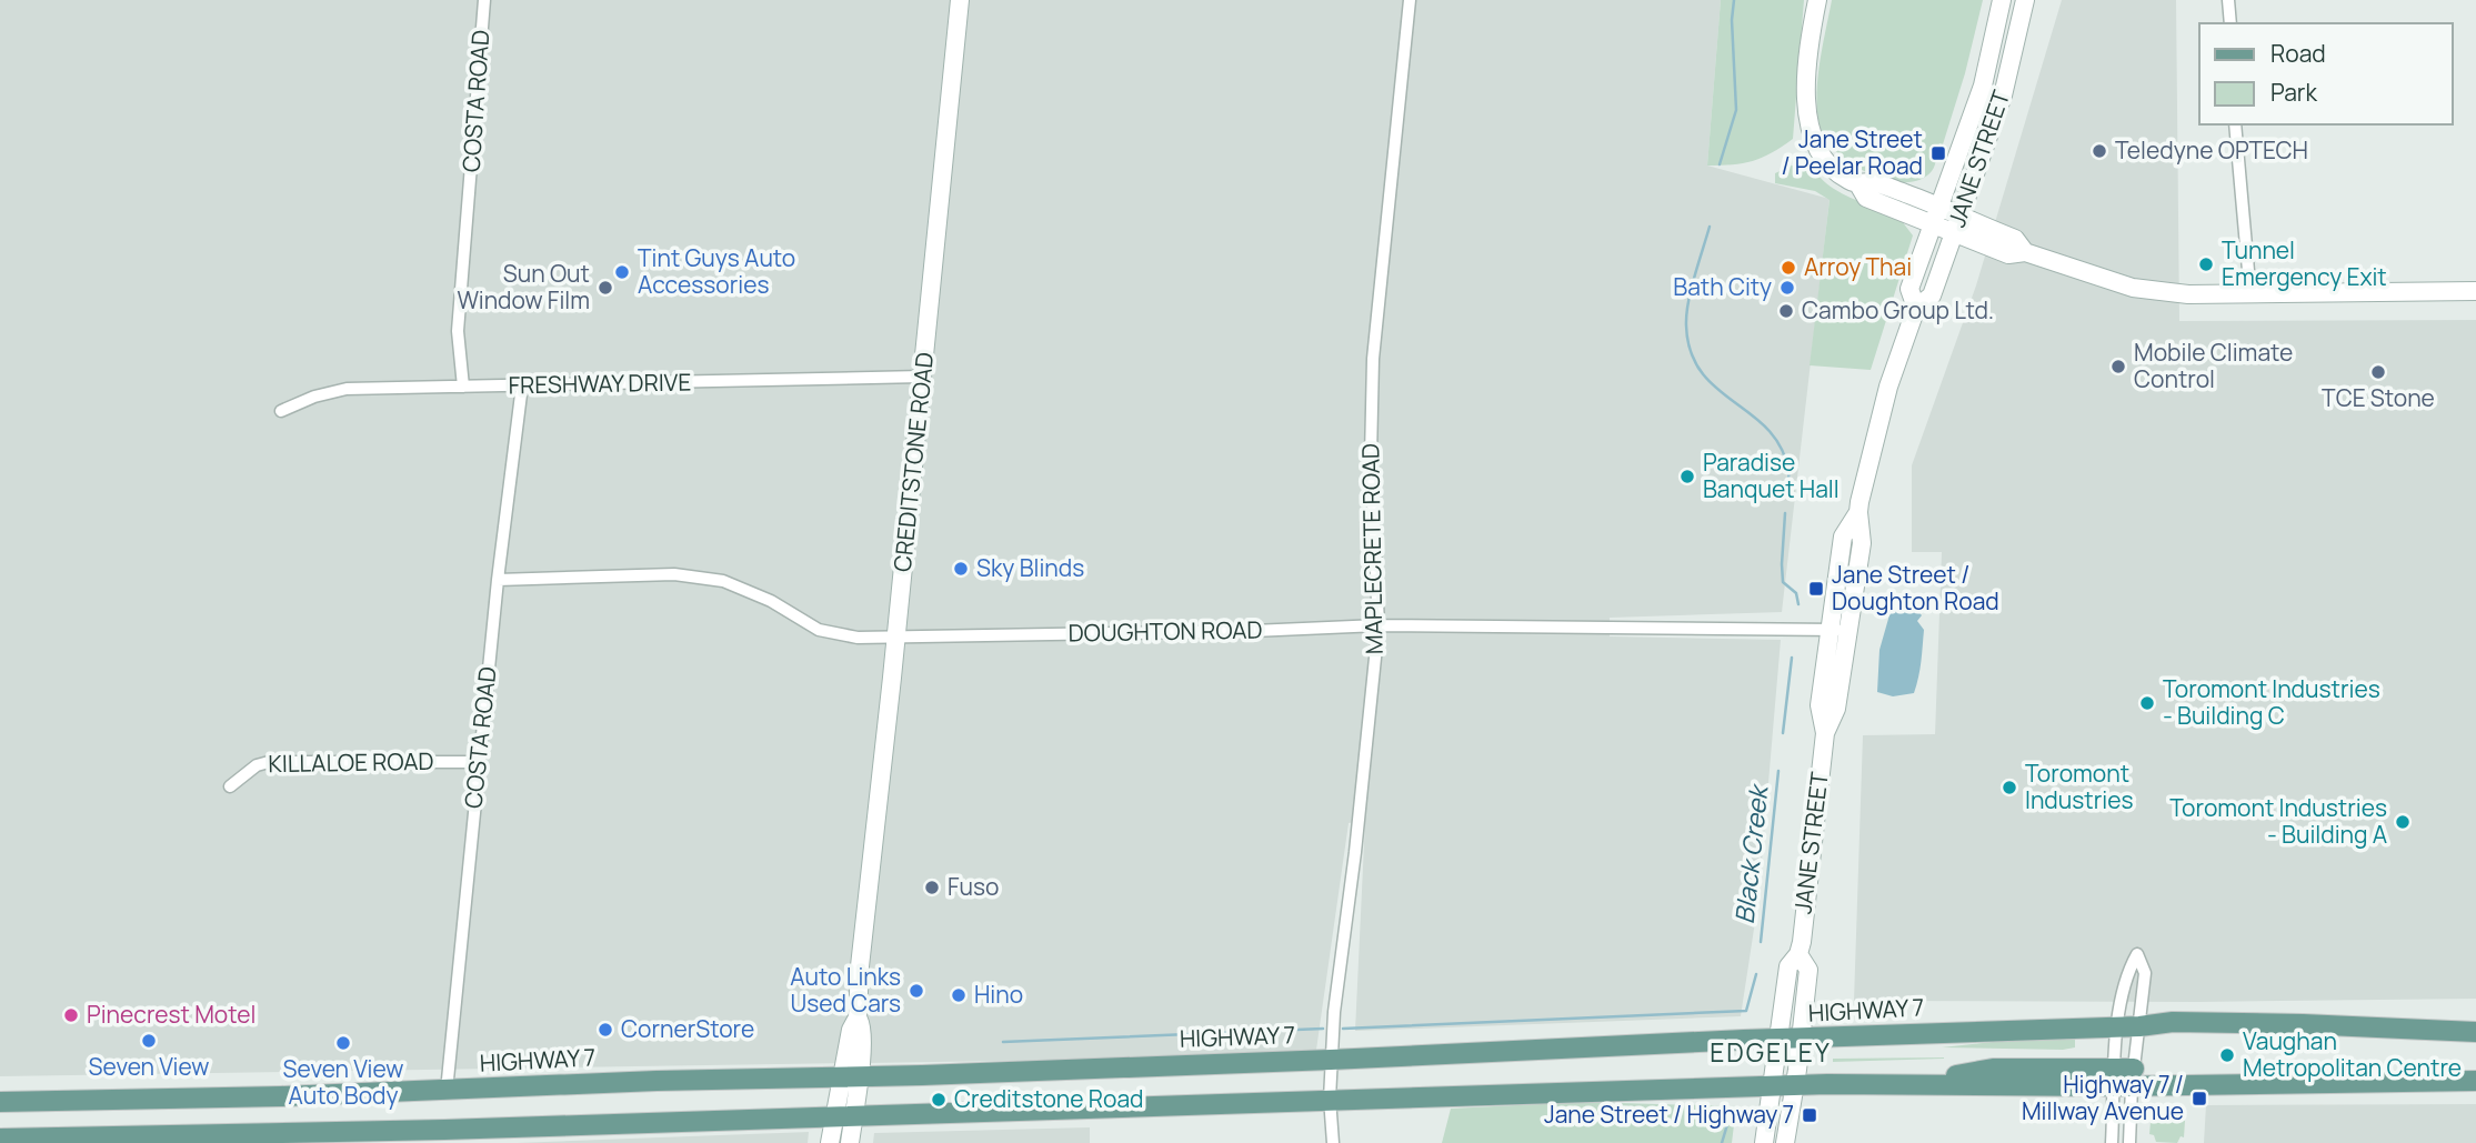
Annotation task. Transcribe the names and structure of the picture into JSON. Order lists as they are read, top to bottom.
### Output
{
  "streets": {
    "main road": ["HIGHWAY 7"],
    "street": [
      "COSTA ROAD",
      "JANE STREET",
      "FRESHWAY DRIVE",
      "CREDITSTONE ROAD",
      "MAPLECRETE ROAD",
      "DOUGHTON ROAD",
      "KILLALOE ROAD"
    ]
  },
  "crossings": [
    ["COSTA ROAD", "FRESHWAY DRIVE"],
    ["COSTA ROAD", "DOUGHTON ROAD"],
    ["COSTA ROAD", "KILLALOE ROAD"],
    ["COSTA ROAD", "HIGHWAY 7"],
    ["JANE STREET", "DOUGHTON ROAD"],
    ["JANE STREET", "HIGHWAY 7"],
    ["FRESHWAY DRIVE", "CREDITSTONE ROAD"],
    ["CREDITSTONE ROAD", "DOUGHTON ROAD"],
    ["CREDITSTONE ROAD", "HIGHWAY 7"],
    ["MAPLECRETE ROAD", "DOUGHTON ROAD"],
    ["MAPLECRETE ROAD", "HIGHWAY 7"]
  ],
  "districts": ["EDGELEY"],
  "water": ["Black Creek"],
  "places": {
    "other": [
      "Teledyne OPTECH",
      "Tunnel Emergency Exit",
      "Arroy Thai",
      "Tint Guys Auto Accessories",
      "Sun Out Window Film",
      "Bath City",
      "Cambo Group Ltd.",
      "Mobile Climate Control",
      "TCE Stone",
      "Paradise Banquet Hall",
      "Sky Blinds",
      "Toromont Industries - Building C",
      "Toromont Industries",
      "Toromont Industries - Building A",
      "Fuso",
      "Auto Links Used Cars",
      "Hino",
      "Pinecrest Motel",
      "CornerStore",
      "Seven View",
      "Seven View Auto Body",
      "Vaughan Metropolitan Centre",
      "Creditstone Road"
    ],
    "transit": [
      "Jane Street / Peelar Road",
      "Jane Street / Doughton Road",
      "Highway 7 / Millway Avenue",
      "Jane Street / Highway 7"
    ]
  },
  "legend": ["Road", "Park"]
}
